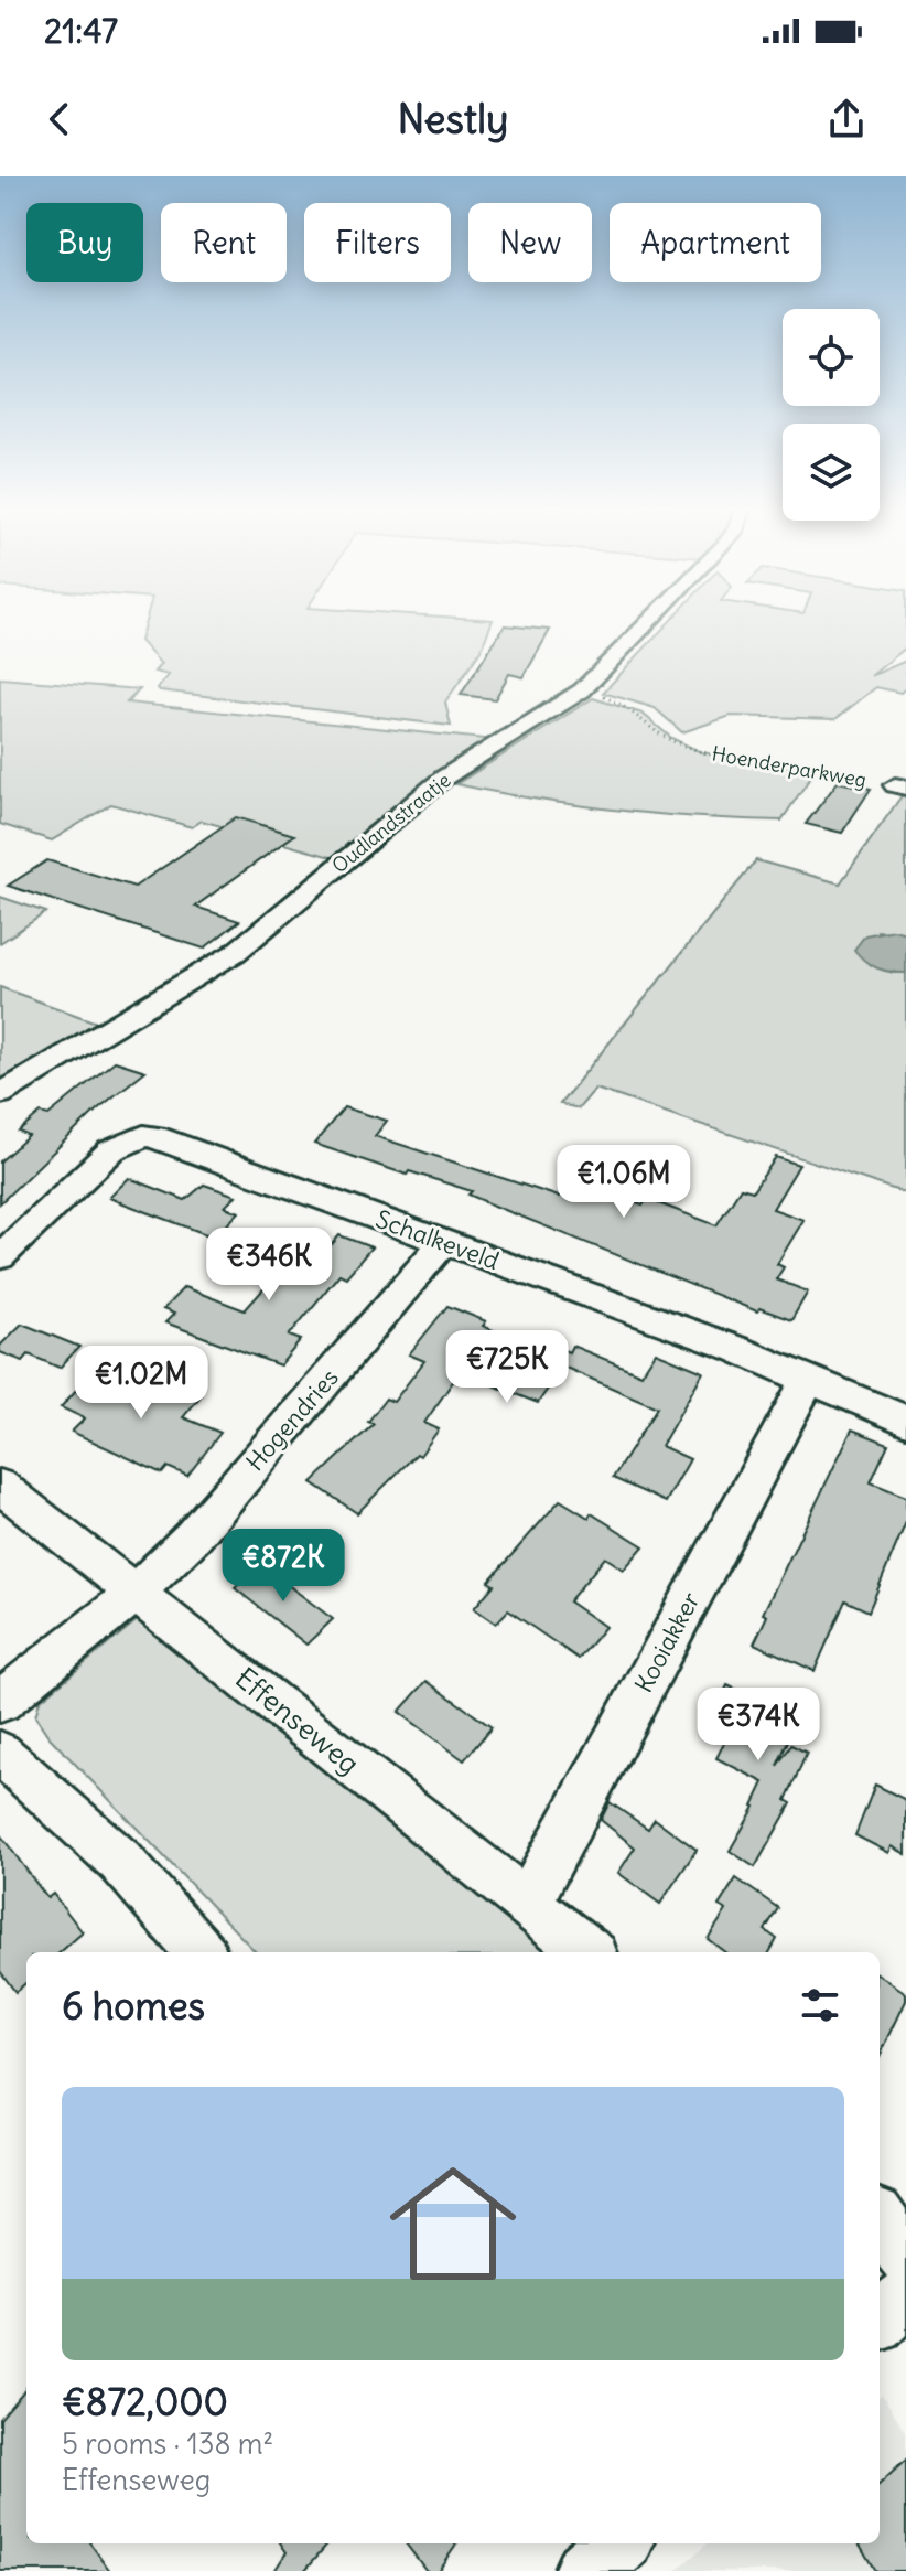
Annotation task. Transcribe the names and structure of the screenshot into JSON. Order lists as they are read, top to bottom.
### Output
{
  "streets": {
    "street": [
      "Oudlandstraatje",
      "Schalkeveld",
      "Hogendries",
      "Kooiakker",
      "Effenseweg"
    ],
    "path": ["Hoenderparkweg"]
  },
  "crossings": [
    ["Hoenderparkweg", "Oudlandstraatje"],
    ["Schalkeveld", "Hogendries"],
    ["Schalkeveld", "Kooiakker"],
    ["Hogendries", "Effenseweg"],
    ["Kooiakker", "Effenseweg"]
  ],
  "page": {
    "status": "21:47",
    "header": "Nestly",
    "chip": [
      "Buy",
      "Rent",
      "Filters",
      "New",
      "Apartment"
    ],
    "price": [
      "€1.06M",
      "€346K",
      "€725K",
      "€1.02M",
      "€872K",
      "€374K"
    ],
    "heading": "6 homes",
    "list": [
      {
        "name": "€872,000",
        "note": "5 rooms · 138 m² · Effenseweg"
      }
    ]
  }
}
